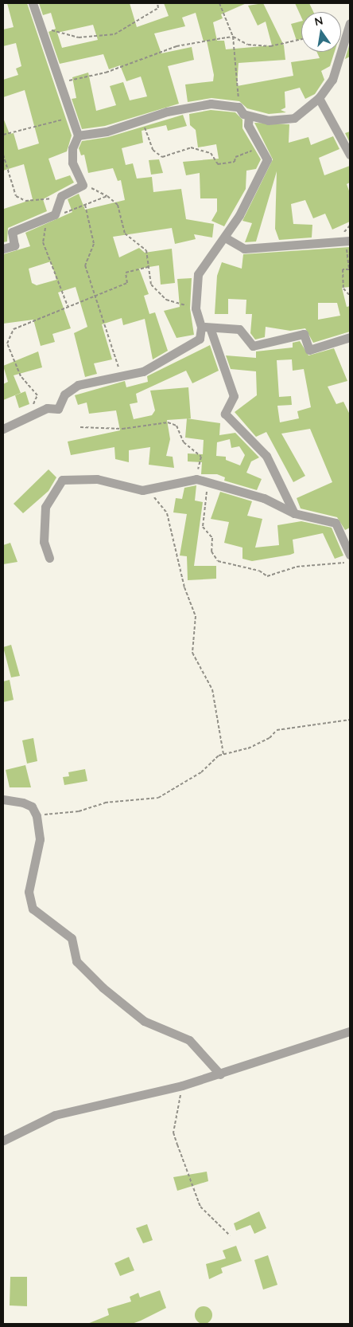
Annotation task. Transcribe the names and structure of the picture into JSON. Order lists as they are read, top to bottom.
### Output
{
  "north": "top"
}
